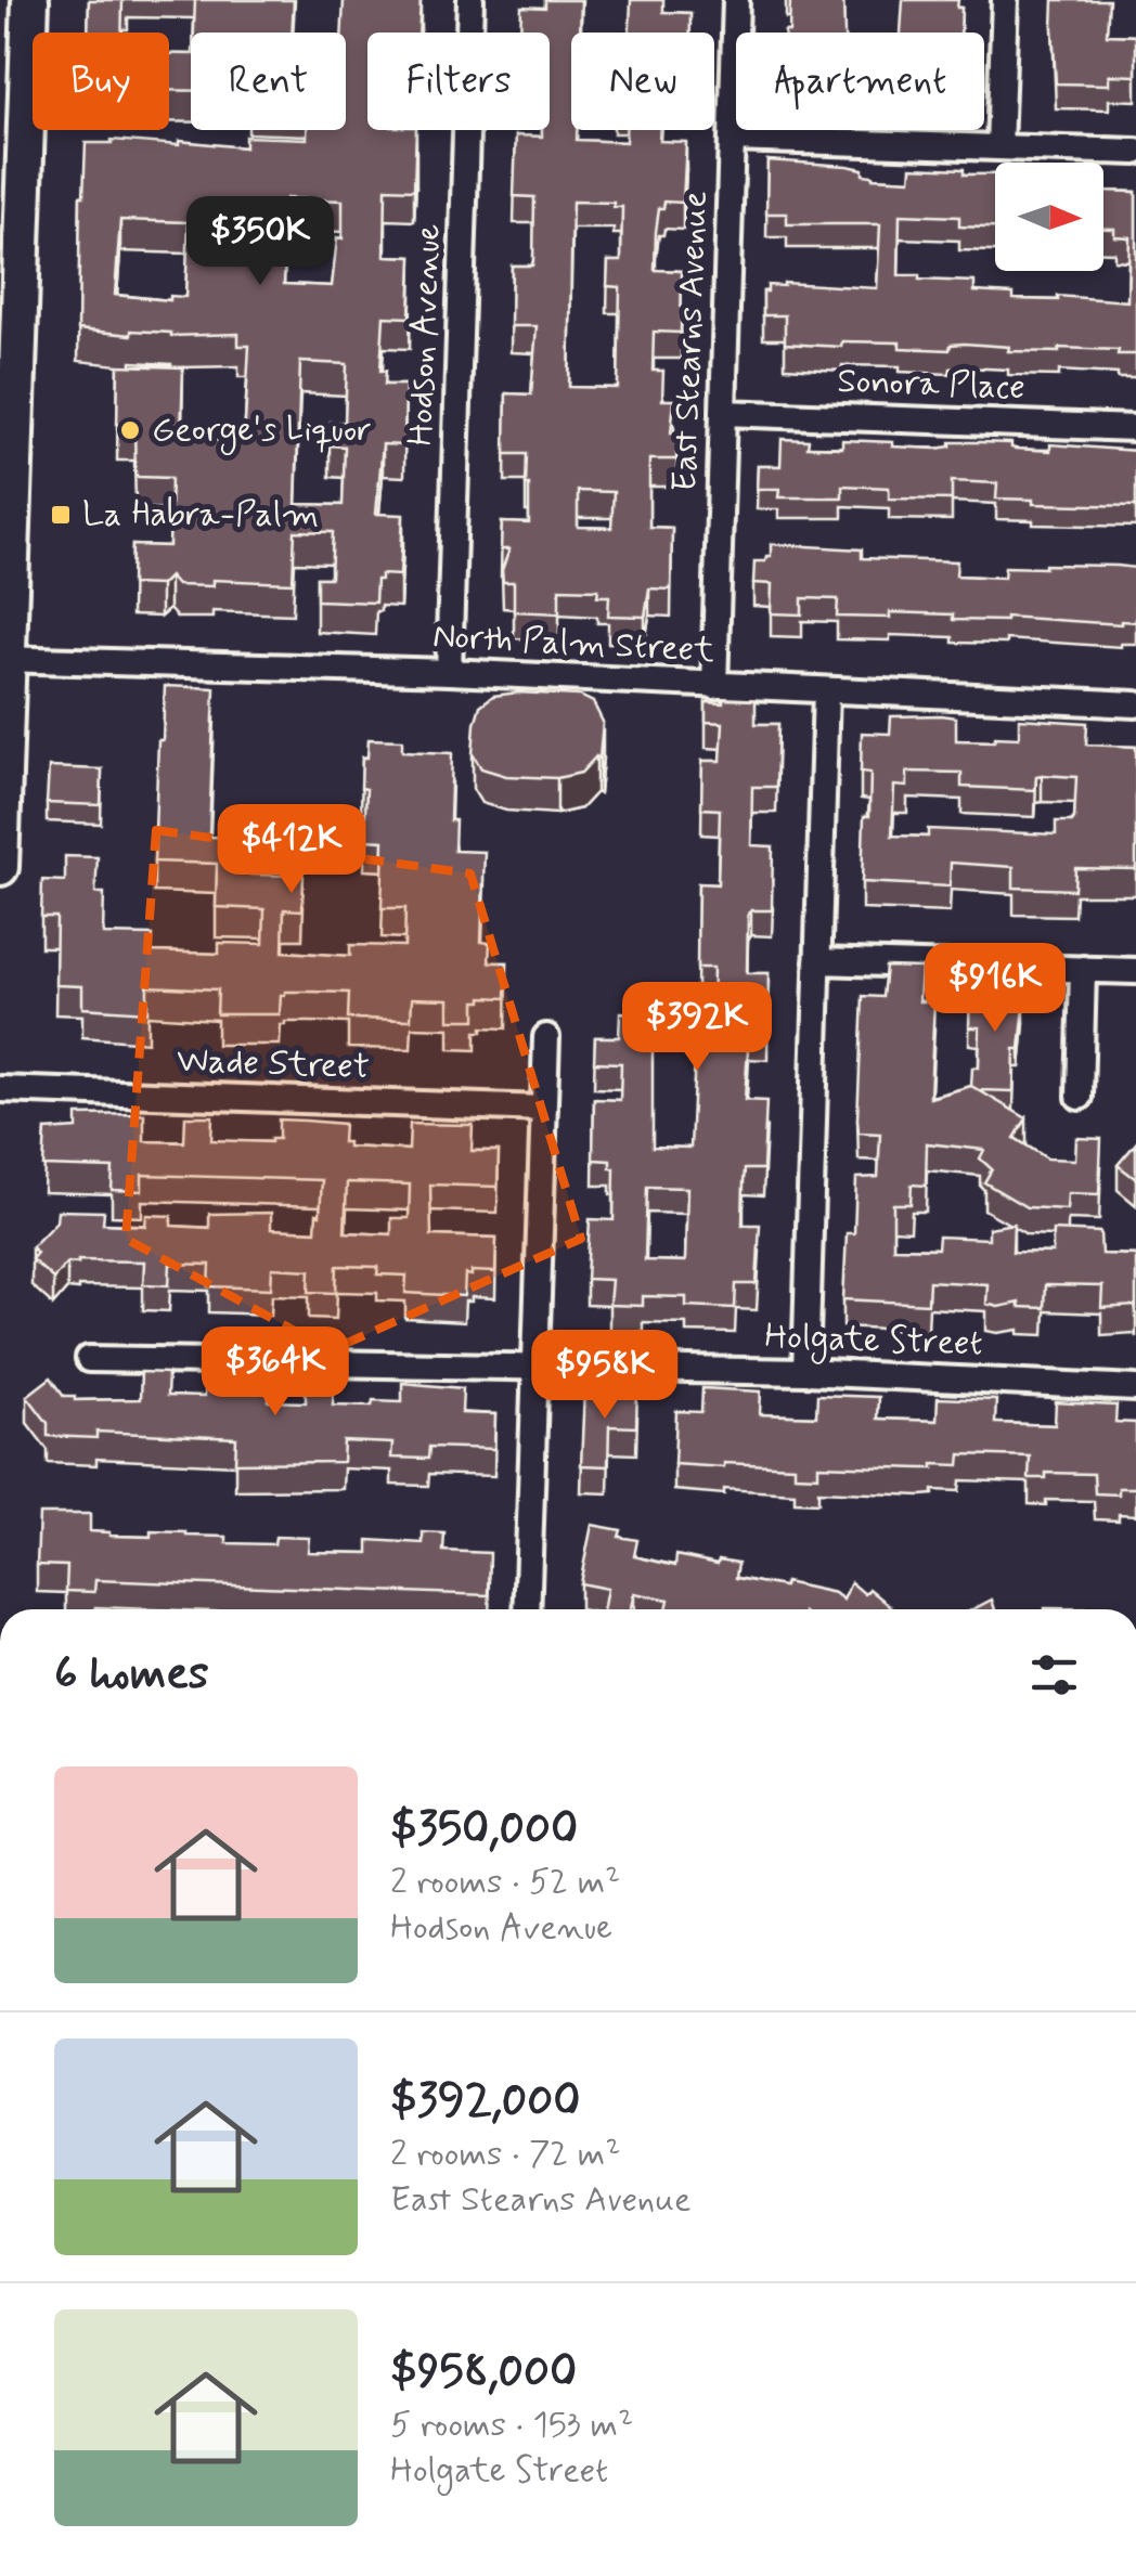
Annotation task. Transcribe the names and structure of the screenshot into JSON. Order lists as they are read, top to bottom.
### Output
{
  "streets": {
    "street": [
      "Hodson Avenue",
      "East Stearns Avenue",
      "Sonora Place",
      "North Palm Street",
      "Wade Street",
      "Holgate Street"
    ]
  },
  "crossings": [
    ["Hodson Avenue", "North Palm Street"],
    ["East Stearns Avenue", "Sonora Place"],
    ["East Stearns Avenue", "North Palm Street"]
  ],
  "places": {
    "other": ["George's Liquor"],
    "transit": ["La Habra-Palm"]
  },
  "north": "right",
  "page": {
    "chip": [
      "Buy",
      "Rent",
      "Filters",
      "New",
      "Apartment"
    ],
    "price": [
      "$350K",
      "$412K",
      "$916K",
      "$392K",
      "$364K",
      "$958K"
    ],
    "heading": "6 homes",
    "list": [
      {
        "name": "$350,000",
        "note": "2 rooms · 52 m² · Hodson Avenue"
      },
      {
        "name": "$392,000",
        "note": "2 rooms · 72 m² · East Stearns Avenue"
      },
      {
        "name": "$958,000",
        "note": "5 rooms · 153 m² · Holgate Street"
      }
    ]
  }
}
